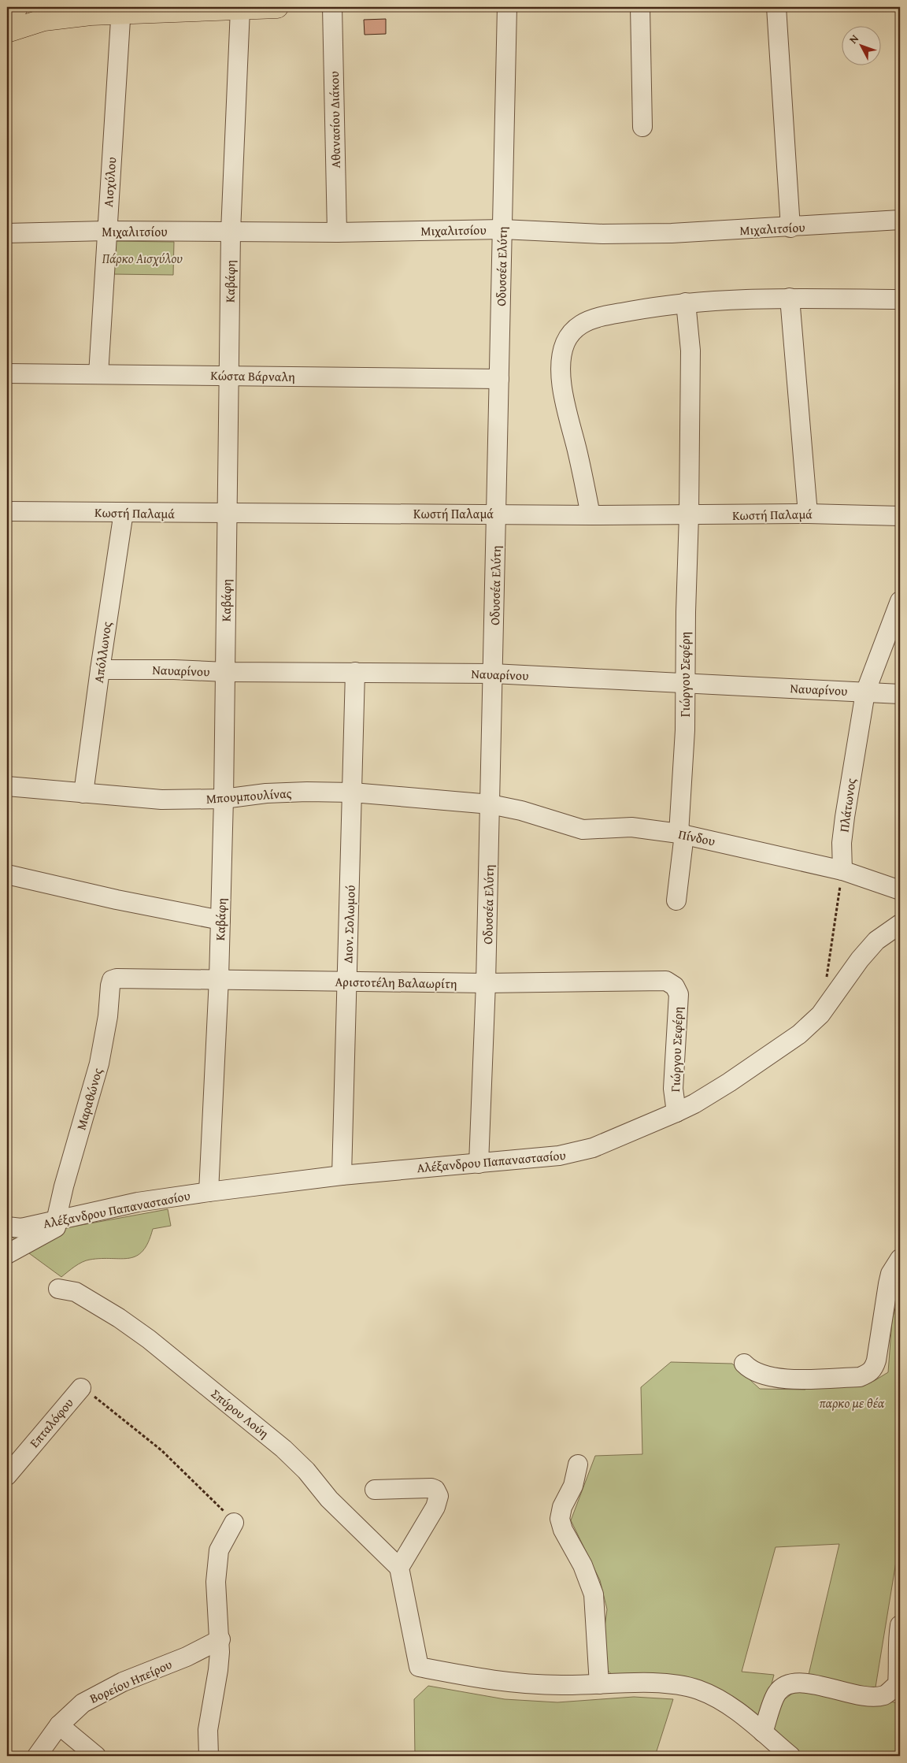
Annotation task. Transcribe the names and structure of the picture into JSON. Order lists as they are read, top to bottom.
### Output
{
  "streets": {
    "street": [
      "Αθανασίου Διάκου",
      "Αισχύλου",
      "Μιχαλιτσίου",
      "Οδυσσέα Ελύτη",
      "Καβάφη",
      "Κώστα Βάρναλη",
      "Κωστή Παλαμά",
      "Απόλλωνος",
      "Ναυαρίνου",
      "Γιώργου Σεφέρη",
      "Μπουμπουλίνας",
      "Πλάτωνος",
      "Πίνδου",
      "Διον. Σολωμού",
      "Αριστοτέλη Βαλαωρίτη",
      "Μαραθώνος",
      "Αλέξανδρου Παπαναστασίου",
      "Σπύρου Λούη",
      "Επταλόφου",
      "Βορείου Ηπείρου"
    ]
  },
  "crossings": [
    ["Αθανασίου Διάκου", "Μιχαλιτσίου"],
    ["Αισχύλου", "Μιχαλιτσίου"],
    ["Αισχύλου", "Κώστα Βάρναλη"],
    ["Μιχαλιτσίου", "Οδυσσέα Ελύτη"],
    ["Μιχαλιτσίου", "Καβάφη"],
    ["Οδυσσέα Ελύτη", "Κώστα Βάρναλη"],
    ["Οδυσσέα Ελύτη", "Κωστή Παλαμά"],
    ["Οδυσσέα Ελύτη", "Ναυαρίνου"],
    ["Οδυσσέα Ελύτη", "Μπουμπουλίνας"],
    ["Οδυσσέα Ελύτη", "Πίνδου"],
    ["Οδυσσέα Ελύτη", "Αριστοτέλη Βαλαωρίτη"],
    ["Οδυσσέα Ελύτη", "Αλέξανδρου Παπαναστασίου"],
    ["Καβάφη", "Κώστα Βάρναλη"],
    ["Καβάφη", "Κωστή Παλαμά"],
    ["Καβάφη", "Ναυαρίνου"],
    ["Καβάφη", "Μπουμπουλίνας"],
    ["Καβάφη", "Αριστοτέλη Βαλαωρίτη"],
    ["Καβάφη", "Αλέξανδρου Παπαναστασίου"],
    ["Κωστή Παλαμά", "Απόλλωνος"],
    ["Κωστή Παλαμά", "Γιώργου Σεφέρη"],
    ["Απόλλωνος", "Ναυαρίνου"],
    ["Απόλλωνος", "Μπουμπουλίνας"],
    ["Ναυαρίνου", "Γιώργου Σεφέρη"],
    ["Ναυαρίνου", "Πλάτωνος"],
    ["Ναυαρίνου", "Διον. Σολωμού"],
    ["Γιώργου Σεφέρη", "Πίνδου"],
    ["Γιώργου Σεφέρη", "Αριστοτέλη Βαλαωρίτη"],
    ["Γιώργου Σεφέρη", "Αλέξανδρου Παπαναστασίου"],
    ["Μπουμπουλίνας", "Πίνδου"],
    ["Μπουμπουλίνας", "Διον. Σολωμού"],
    ["Πλάτωνος", "Πίνδου"],
    ["Διον. Σολωμού", "Αριστοτέλη Βαλαωρίτη"],
    ["Διον. Σολωμού", "Αλέξανδρου Παπαναστασίου"],
    ["Αριστοτέλη Βαλαωρίτη", "Μαραθώνος"],
    ["Μαραθώνος", "Αλέξανδρου Παπαναστασίου"]
  ],
  "parks": ["Πάρκο Αισχύλου", "παρκο με θέα"],
  "north": "top left"
}
